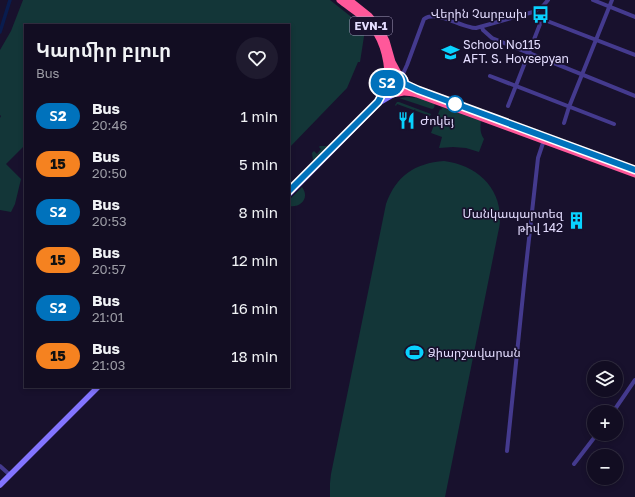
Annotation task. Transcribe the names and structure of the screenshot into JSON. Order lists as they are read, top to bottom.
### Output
{
  "streets": {
    "highway": ["EVN-1"]
  },
  "places": {
    "bus stop": ["Վերին Չարբախ"],
    "school or university": ["School No115 AFT. S. Hovsepyan"],
    "restaurant": ["Ժոկեյ"],
    "building": ["Մանկապարտեզ թիվ 142"],
    "sports": ["Ձիարշավարան"]
  },
  "lines": ["bus line Տ2"],
  "page": {
    "on_map": "Տ2",
    "heading": ["Կարմիր բլուր", "Bus"],
    "list": [
      {
        "mark": "Տ2",
        "name": "Bus",
        "note": "20:46",
        "value": "1 min"
      },
      {
        "mark": "15",
        "name": "Bus",
        "note": "20:50",
        "value": "5 min"
      },
      {
        "mark": "Տ2",
        "name": "Bus",
        "note": "20:53",
        "value": "8 min"
      },
      {
        "mark": "15",
        "name": "Bus",
        "note": "20:57",
        "value": "12 min"
      },
      {
        "mark": "Տ2",
        "name": "Bus",
        "note": "21:01",
        "value": "16 min"
      },
      {
        "mark": "15",
        "name": "Bus",
        "note": "21:03",
        "value": "18 min"
      }
    ],
    "map_buttons": ["+", "−"]
  }
}
